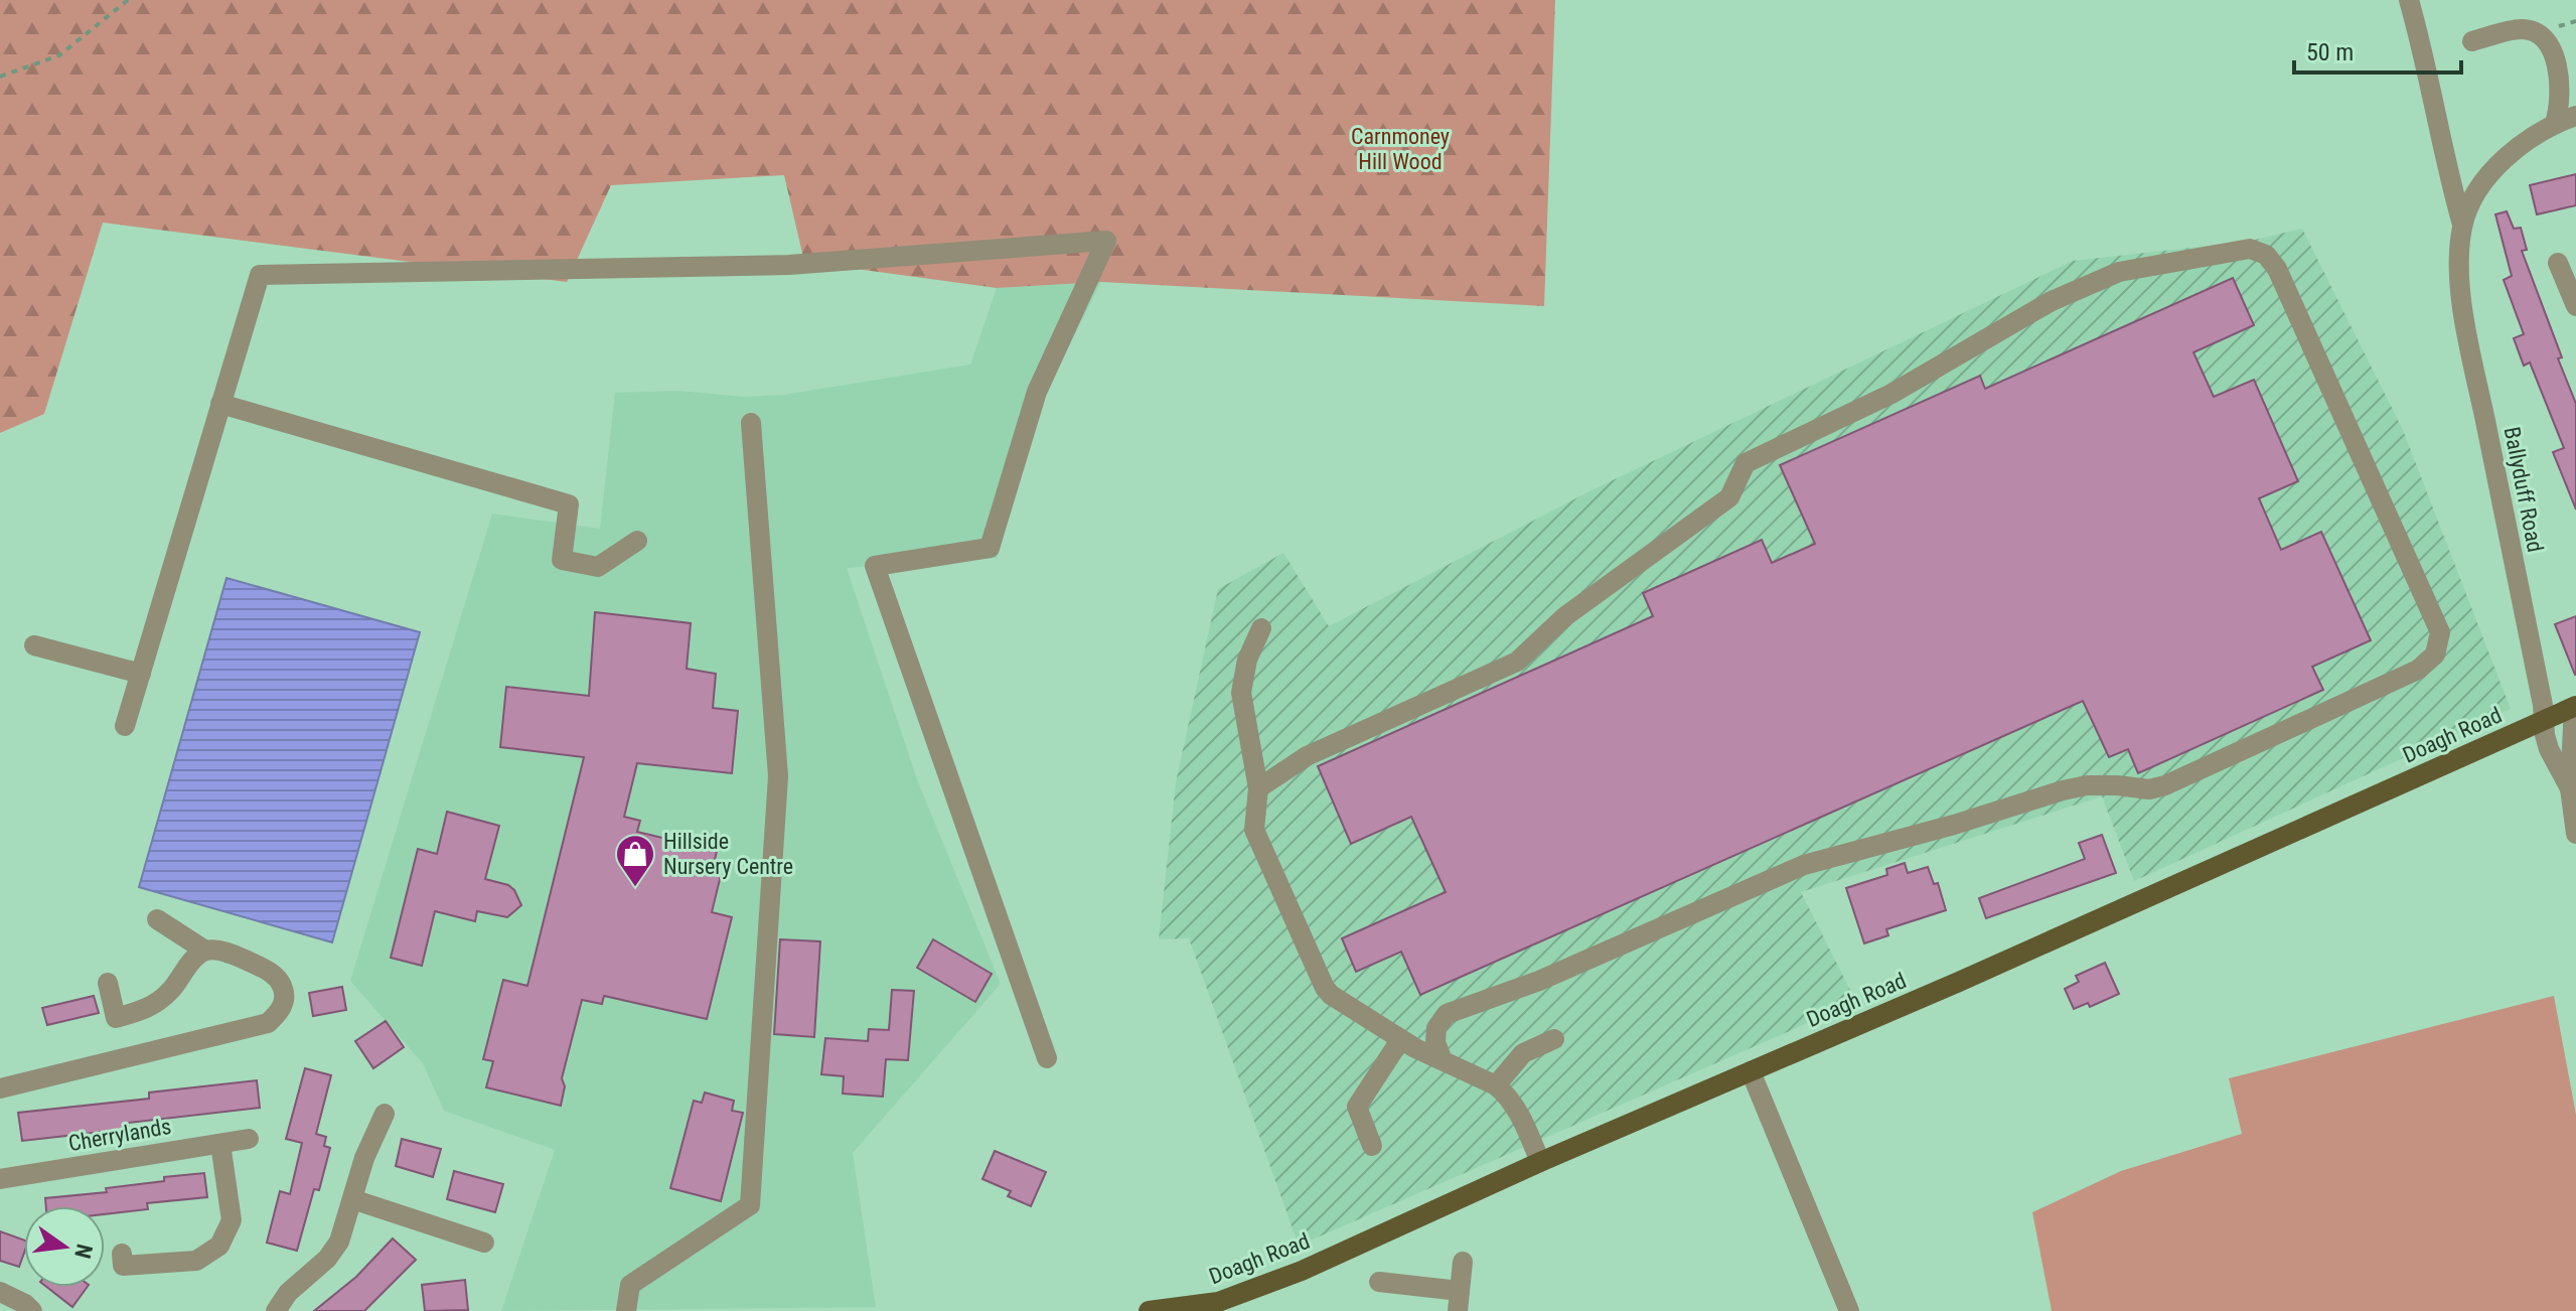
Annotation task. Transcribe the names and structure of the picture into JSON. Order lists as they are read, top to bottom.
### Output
{
  "streets": {
    "main road": ["Doagh Road"],
    "street": ["Ballyduff Road", "Cherrylands"]
  },
  "crossings": [
    ["Ballyduff Road", "Doagh Road"]
  ],
  "parks": ["Carnmoney Hill Wood"],
  "places": {
    "shop": ["Hillside Nursery Centre"]
  },
  "scale_bar": "50 m",
  "north": "right"
}
